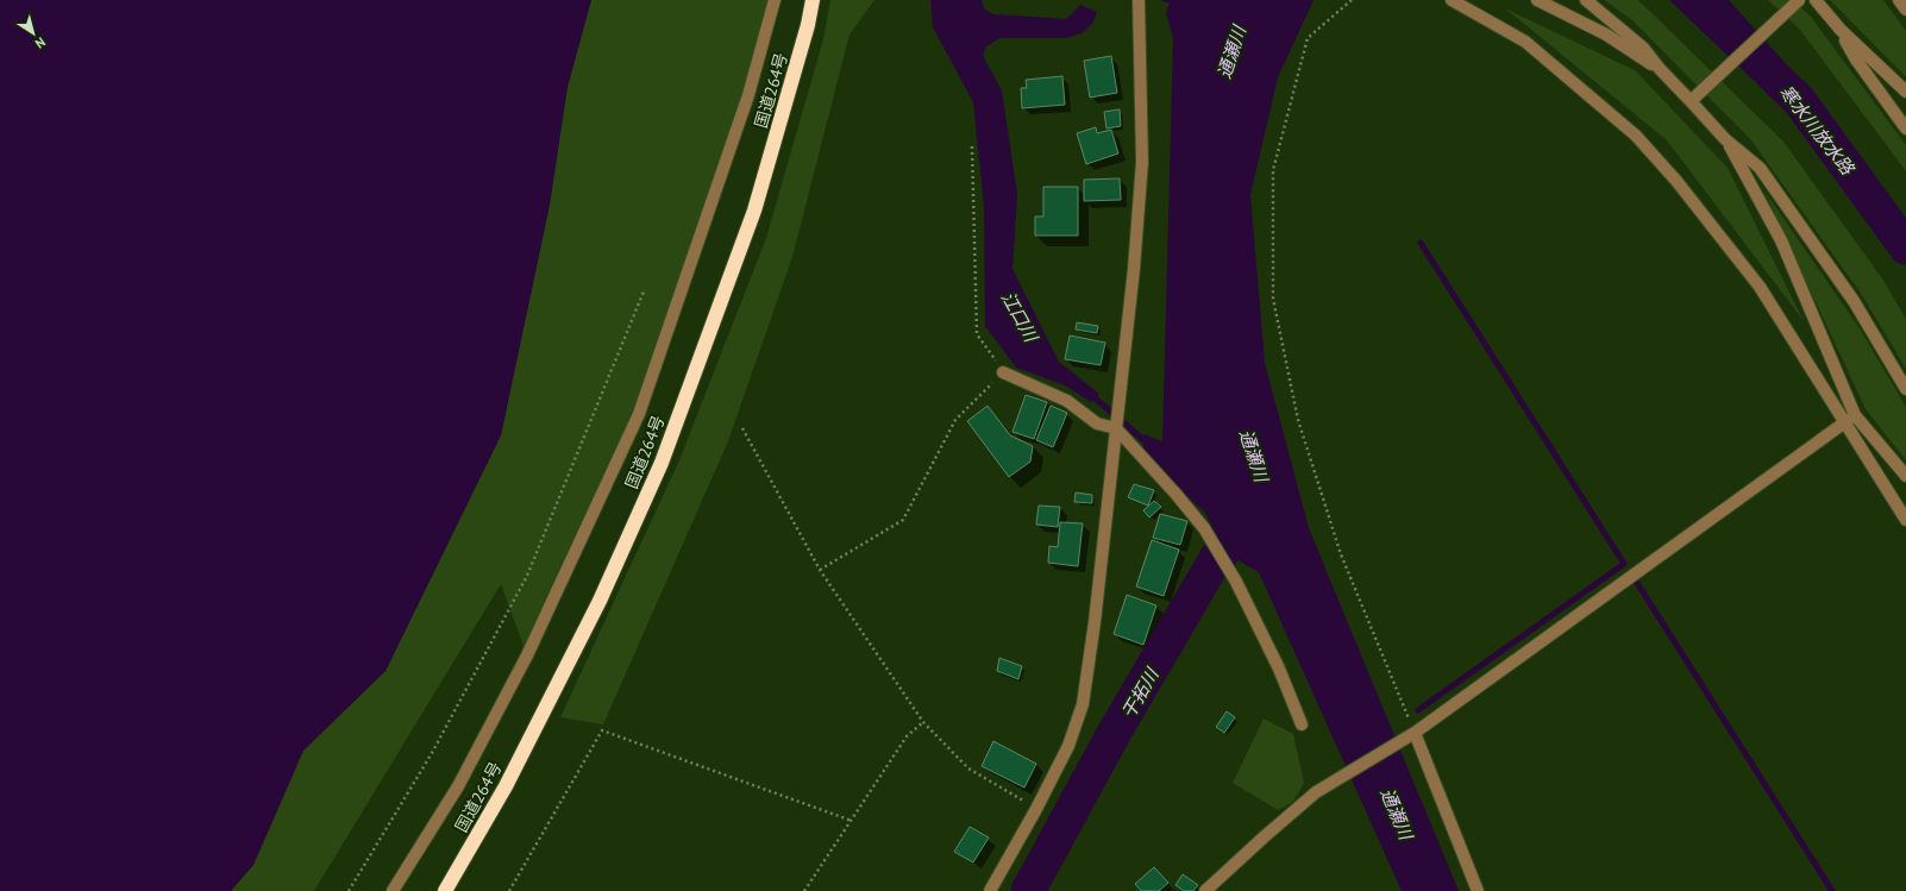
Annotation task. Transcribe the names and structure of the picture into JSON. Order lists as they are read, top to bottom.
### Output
{
  "streets": {
    "highway": ["国道264号"]
  },
  "water": [
    "通瀬川",
    "寒水川放水路",
    "江口川",
    "干拓川"
  ],
  "north": "bottom right"
}
